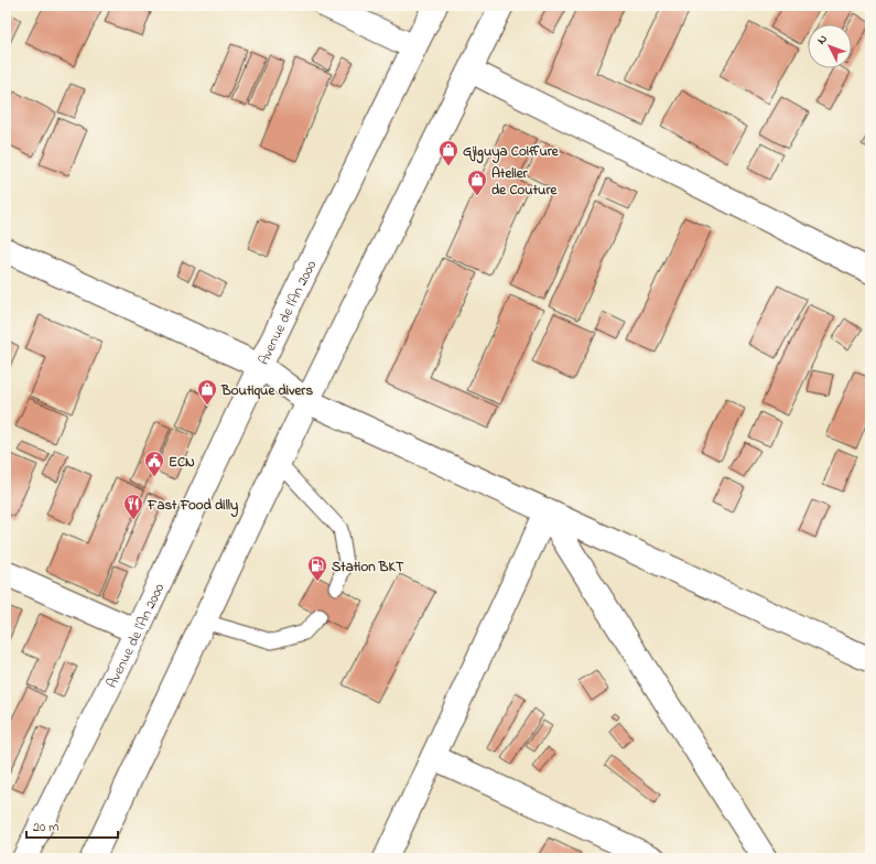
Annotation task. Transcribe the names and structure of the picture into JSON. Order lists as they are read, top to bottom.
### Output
{
  "streets": {
    "street": ["Avenue de l'An 2000"]
  },
  "places": {
    "shop": ["Gjiguya Coiffure", "Atelier de Couture", "Boutique divers"],
    "public building": ["ECN"],
    "restaurant": ["Fast Food dilly"],
    "fuel station": ["Station BKT"]
  },
  "scale_bar": "20 m",
  "north": "top left"
}
